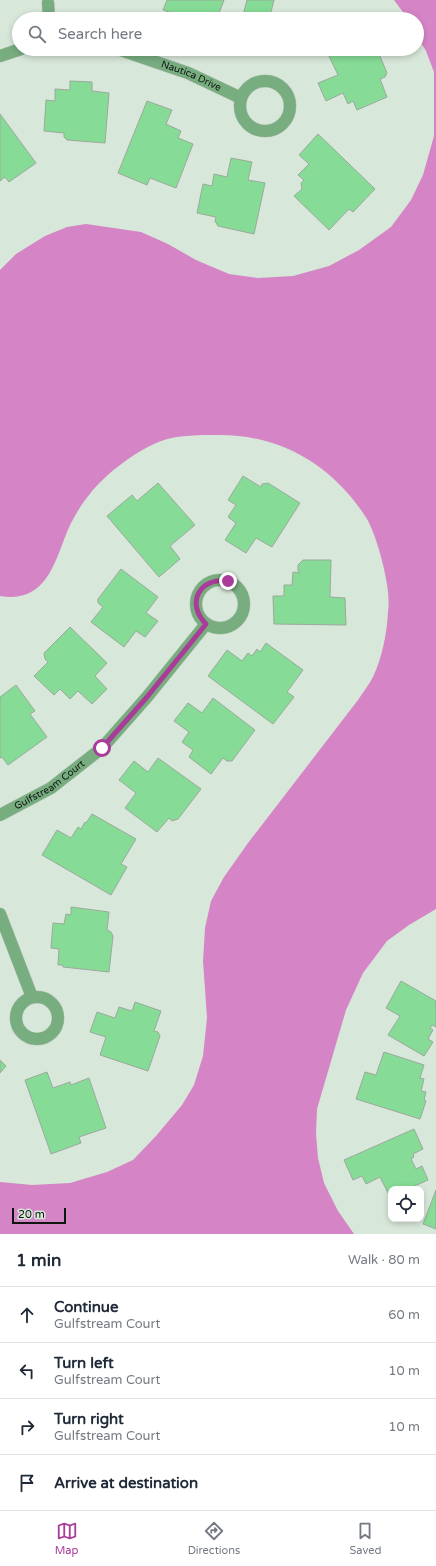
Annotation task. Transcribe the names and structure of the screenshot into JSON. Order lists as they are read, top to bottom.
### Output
{
  "streets": {
    "street": ["Nautica Drive", "Gulfstream Court"]
  },
  "scale_bar": "20 m",
  "page": {
    "search": "Search here",
    "scale": "20 m",
    "heading": ["1 min", "Walk · 80 m"],
    "list": [
      ["Continue", "Gulfstream Court", "60 m"],
      ["Turn left", "Gulfstream Court", "10 m"],
      ["Turn right", "Gulfstream Court", "10 m"],
      "Arrive at destination"
    ],
    "nav": ["Map", "Directions", "Saved"]
  }
}
